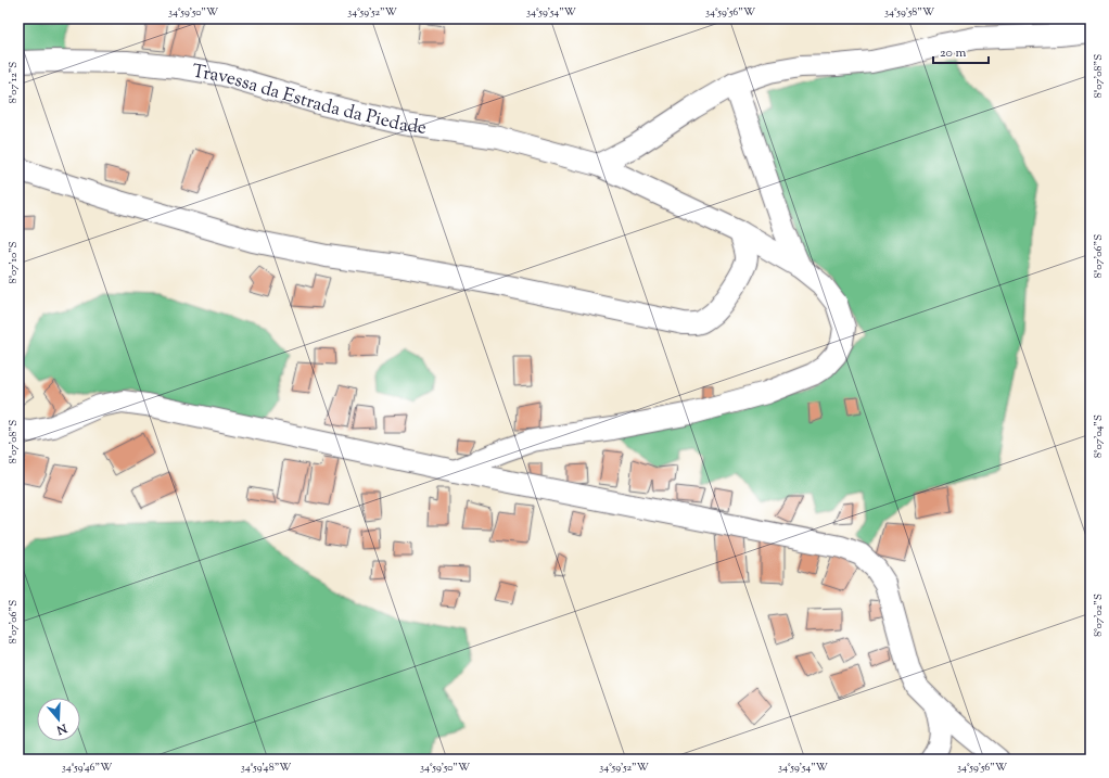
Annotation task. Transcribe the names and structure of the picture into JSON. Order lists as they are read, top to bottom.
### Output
{
  "streets": {
    "street": ["Travessa da Estrada da Piedade"]
  },
  "scale_bar": "20 m",
  "north": "bottom",
  "coordinates": [
    "34°59'50\"W",
    "34°59'52\"W",
    "34°59'54\"W",
    "34°59'56\"W",
    "34°59'58\"W",
    "8°07'08\"S",
    "8°07'12\"S",
    "8°07'06\"S",
    "8°07'10\"S",
    "8°07'04\"S",
    "8°07'02\"S",
    "34°59'46\"W",
    "34°59'48\"W"
  ]
}
